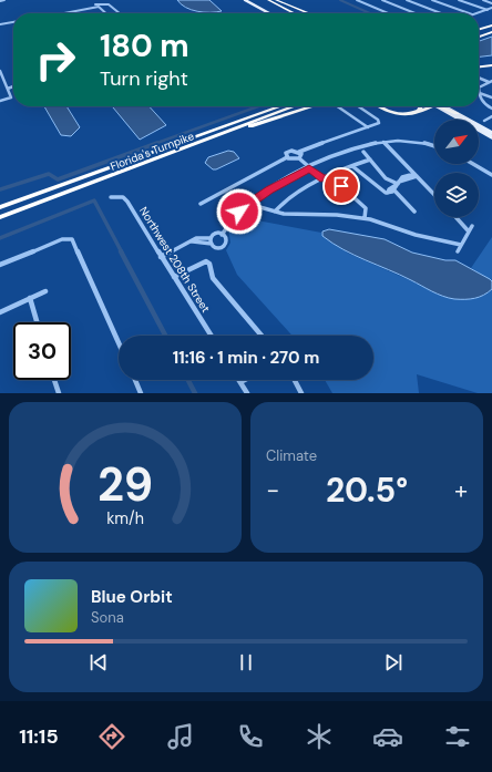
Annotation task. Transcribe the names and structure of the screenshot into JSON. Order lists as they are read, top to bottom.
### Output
{
  "streets": {
    "highway": ["Florida's Turnpike"],
    "street": ["Northwest 208th Street"]
  },
  "north": "top right",
  "page": {
    "turn": ["180 m", "Turn right"],
    "limit": "30",
    "trip": "11:16 · 1 min · 270 m",
    "tile": "Climate",
    "heat": ["−", "20.5°", "+"],
    "song": ["Blue Orbit", "Sona"],
    "tabs": "11:15",
    "gauge": ["29", "km/h"]
  }
}
